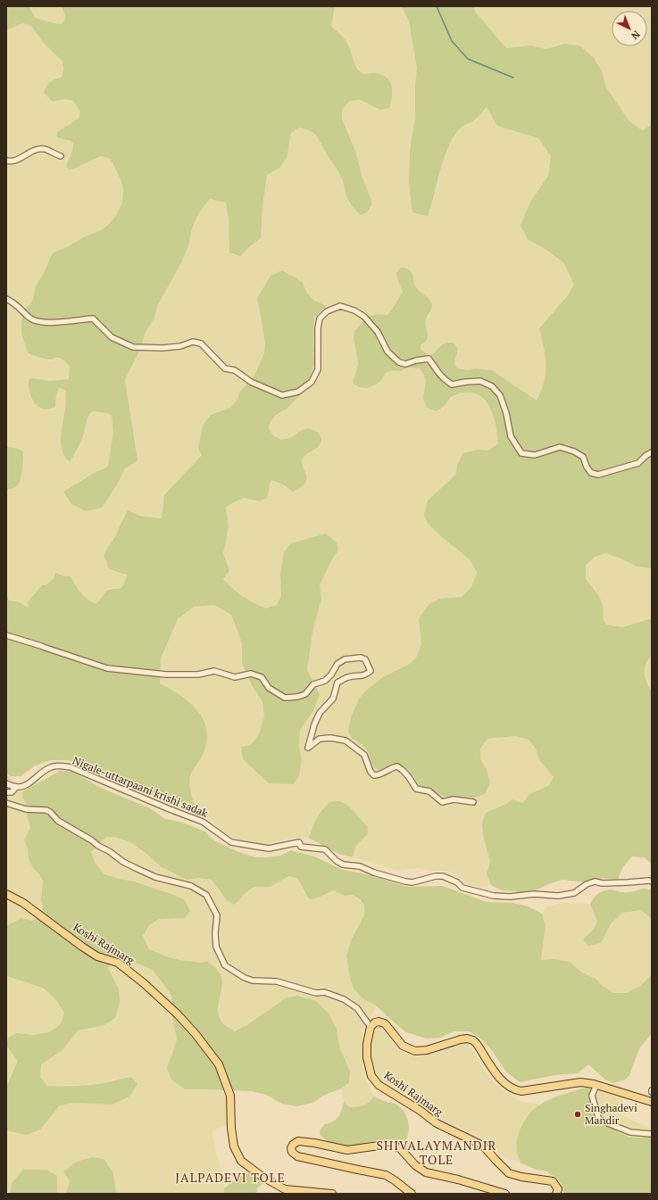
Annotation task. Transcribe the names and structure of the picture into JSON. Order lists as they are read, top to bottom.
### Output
{
  "streets": {
    "main road": ["Koshi Rajmarg"],
    "street": ["Nigale-uttarpaani krishi sadak"]
  },
  "districts": ["SHIVALAYMANDIR TOLE", "JALPADEVI TOLE"],
  "places": ["Singhadevi Mandir"],
  "north": "bottom right"
}
